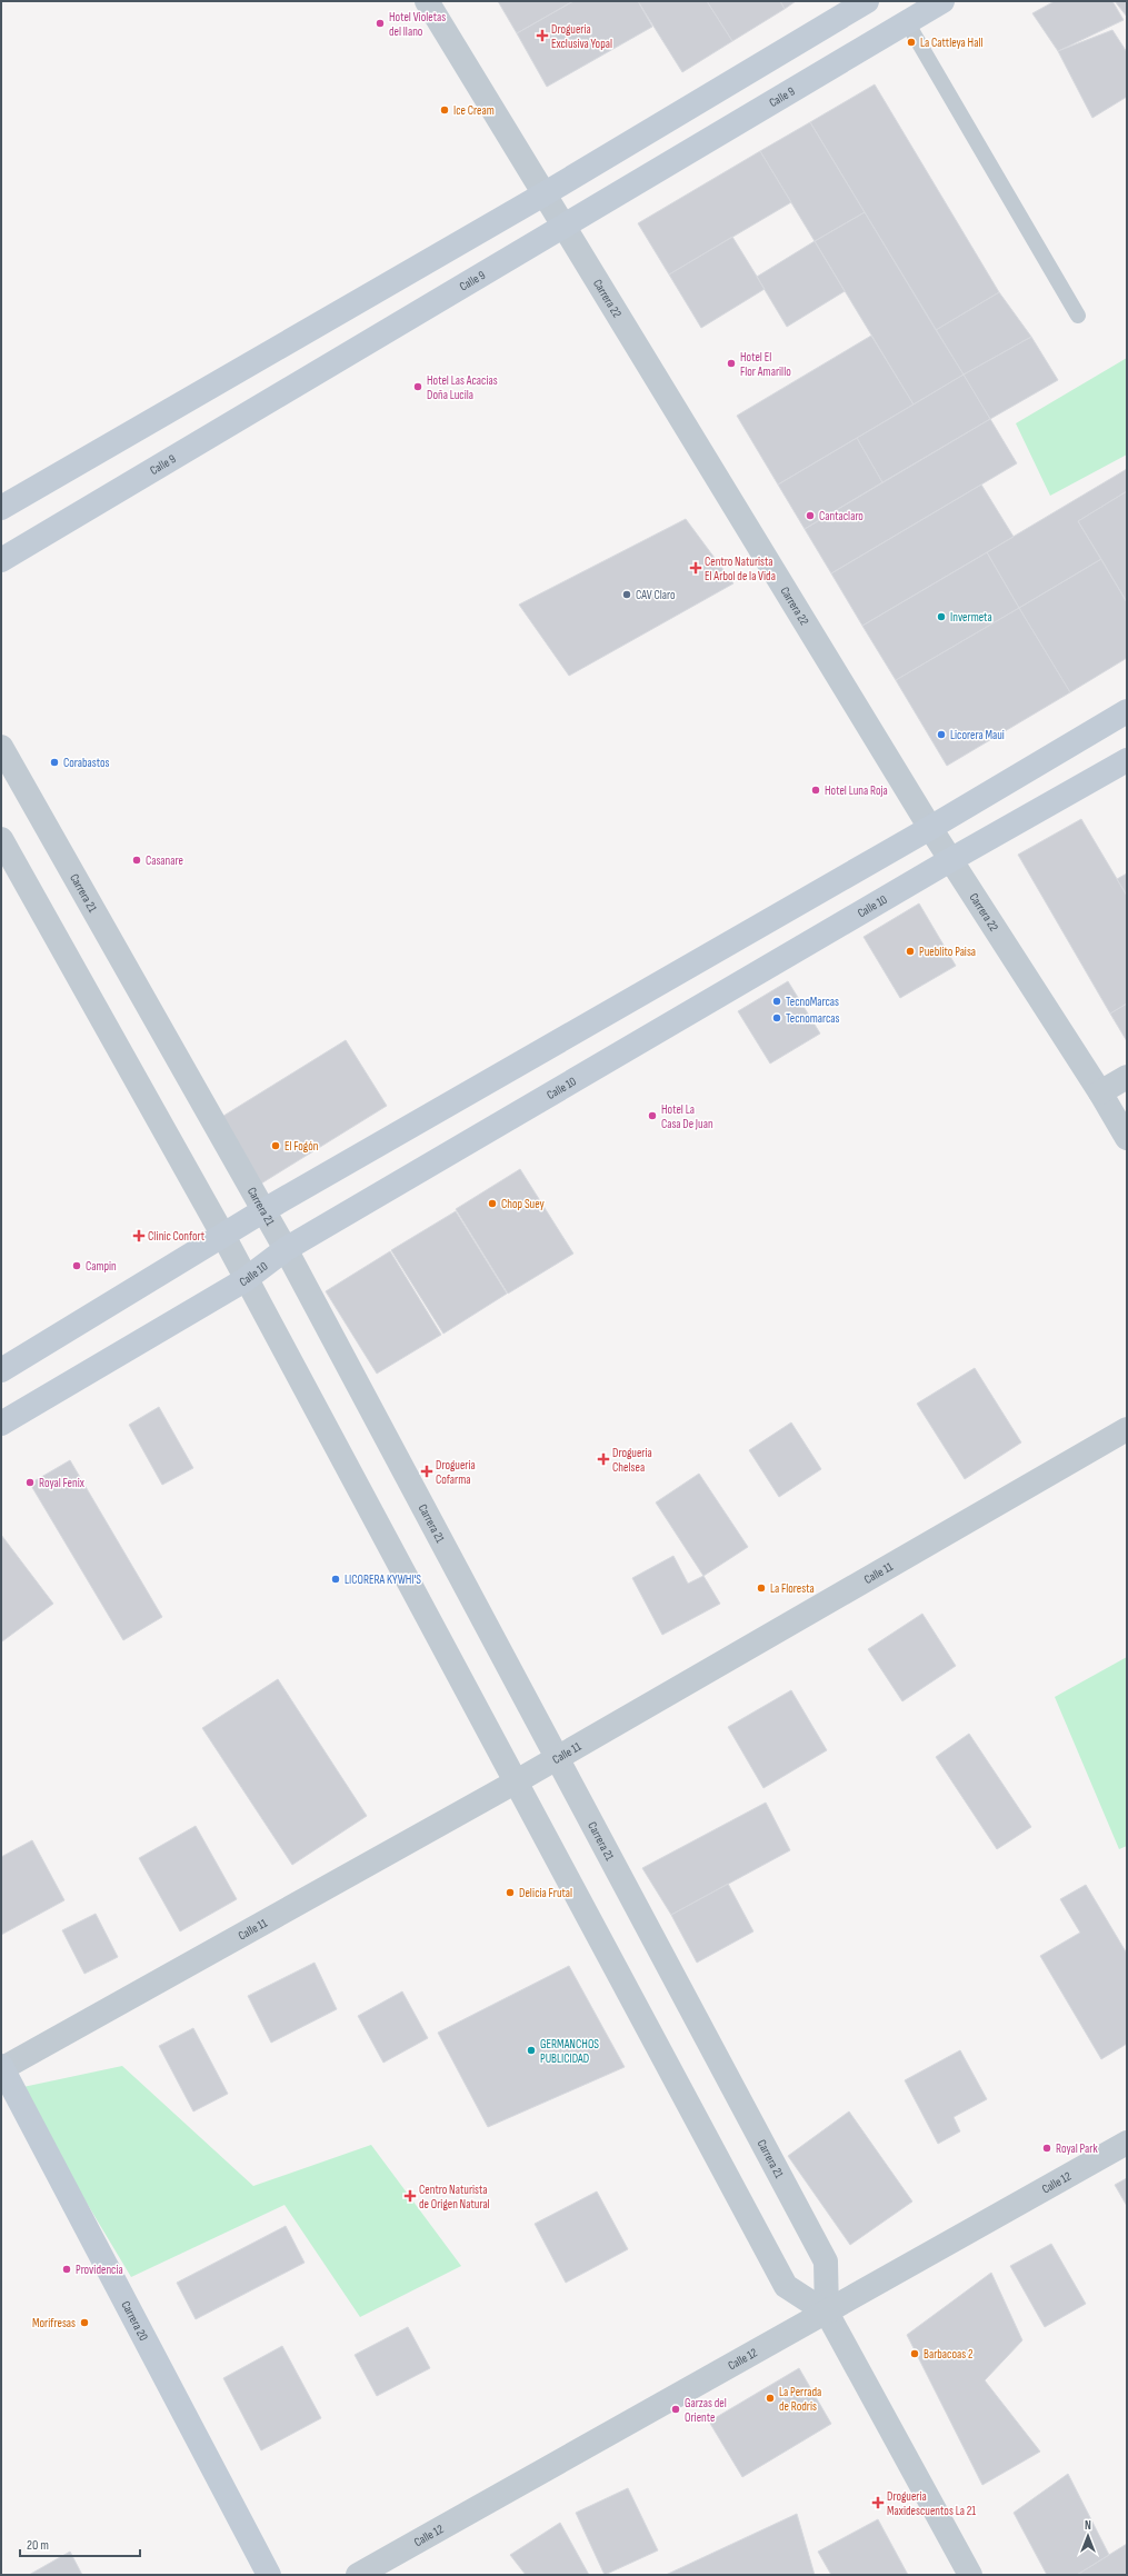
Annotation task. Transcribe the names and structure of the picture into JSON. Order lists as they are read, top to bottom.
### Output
{
  "streets": {
    "main road": ["Calle 9", "Calle 10", "Carrera 20"],
    "street": [
      "Carrera 22",
      "Carrera 21",
      "Calle 11",
      "Calle 12"
    ]
  },
  "crossings": [
    ["Calle 9", "Carrera 22"],
    ["Carrera 22", "Calle 10"],
    ["Carrera 21", "Calle 10"],
    ["Carrera 21", "Calle 11"],
    ["Carrera 21", "Calle 12"],
    ["Calle 11", "Carrera 20"]
  ],
  "places": {
    "other": [
      "Hotel Violetas del llano",
      "La Cattleya Hall",
      "Ice Cream",
      "Hotel El Flor Amarillo",
      "Hotel Las Acacias Doña Lucila",
      "Cantaclaro",
      "CAV Claro",
      "Invermeta",
      "Licorera Maui",
      "Corabastos",
      "Hotel Luna Roja",
      "Casanare",
      "Pueblito Paisa",
      "TecnoMarcas",
      "Tecnomarcas",
      "Hotel La Casa De Juan",
      "El Fogón",
      "Chop Suey",
      "Campin",
      "Royal Fenix",
      "LICORERA KYWHI'S",
      "La Floresta",
      "Delicia Frutal",
      "GERMANCHOS PUBLICIDAD",
      "Royal Park",
      "Providencia",
      "Morifresas",
      "Barbacoas 2",
      "La Perrada de Rodris",
      "Garzas del Oriente"
    ],
    "health": [
      "Drogueria Exclusiva Yopal",
      "Centro Naturista El Arbol de la Vida",
      "Clinic Confort",
      "Drogueria Chelsea",
      "Drogueria Cofarma",
      "Centro Naturista de Origen Natural",
      "Drogueria Maxidescuentos La 21"
    ]
  },
  "scale_bar": "20 m",
  "north": "top"
}
